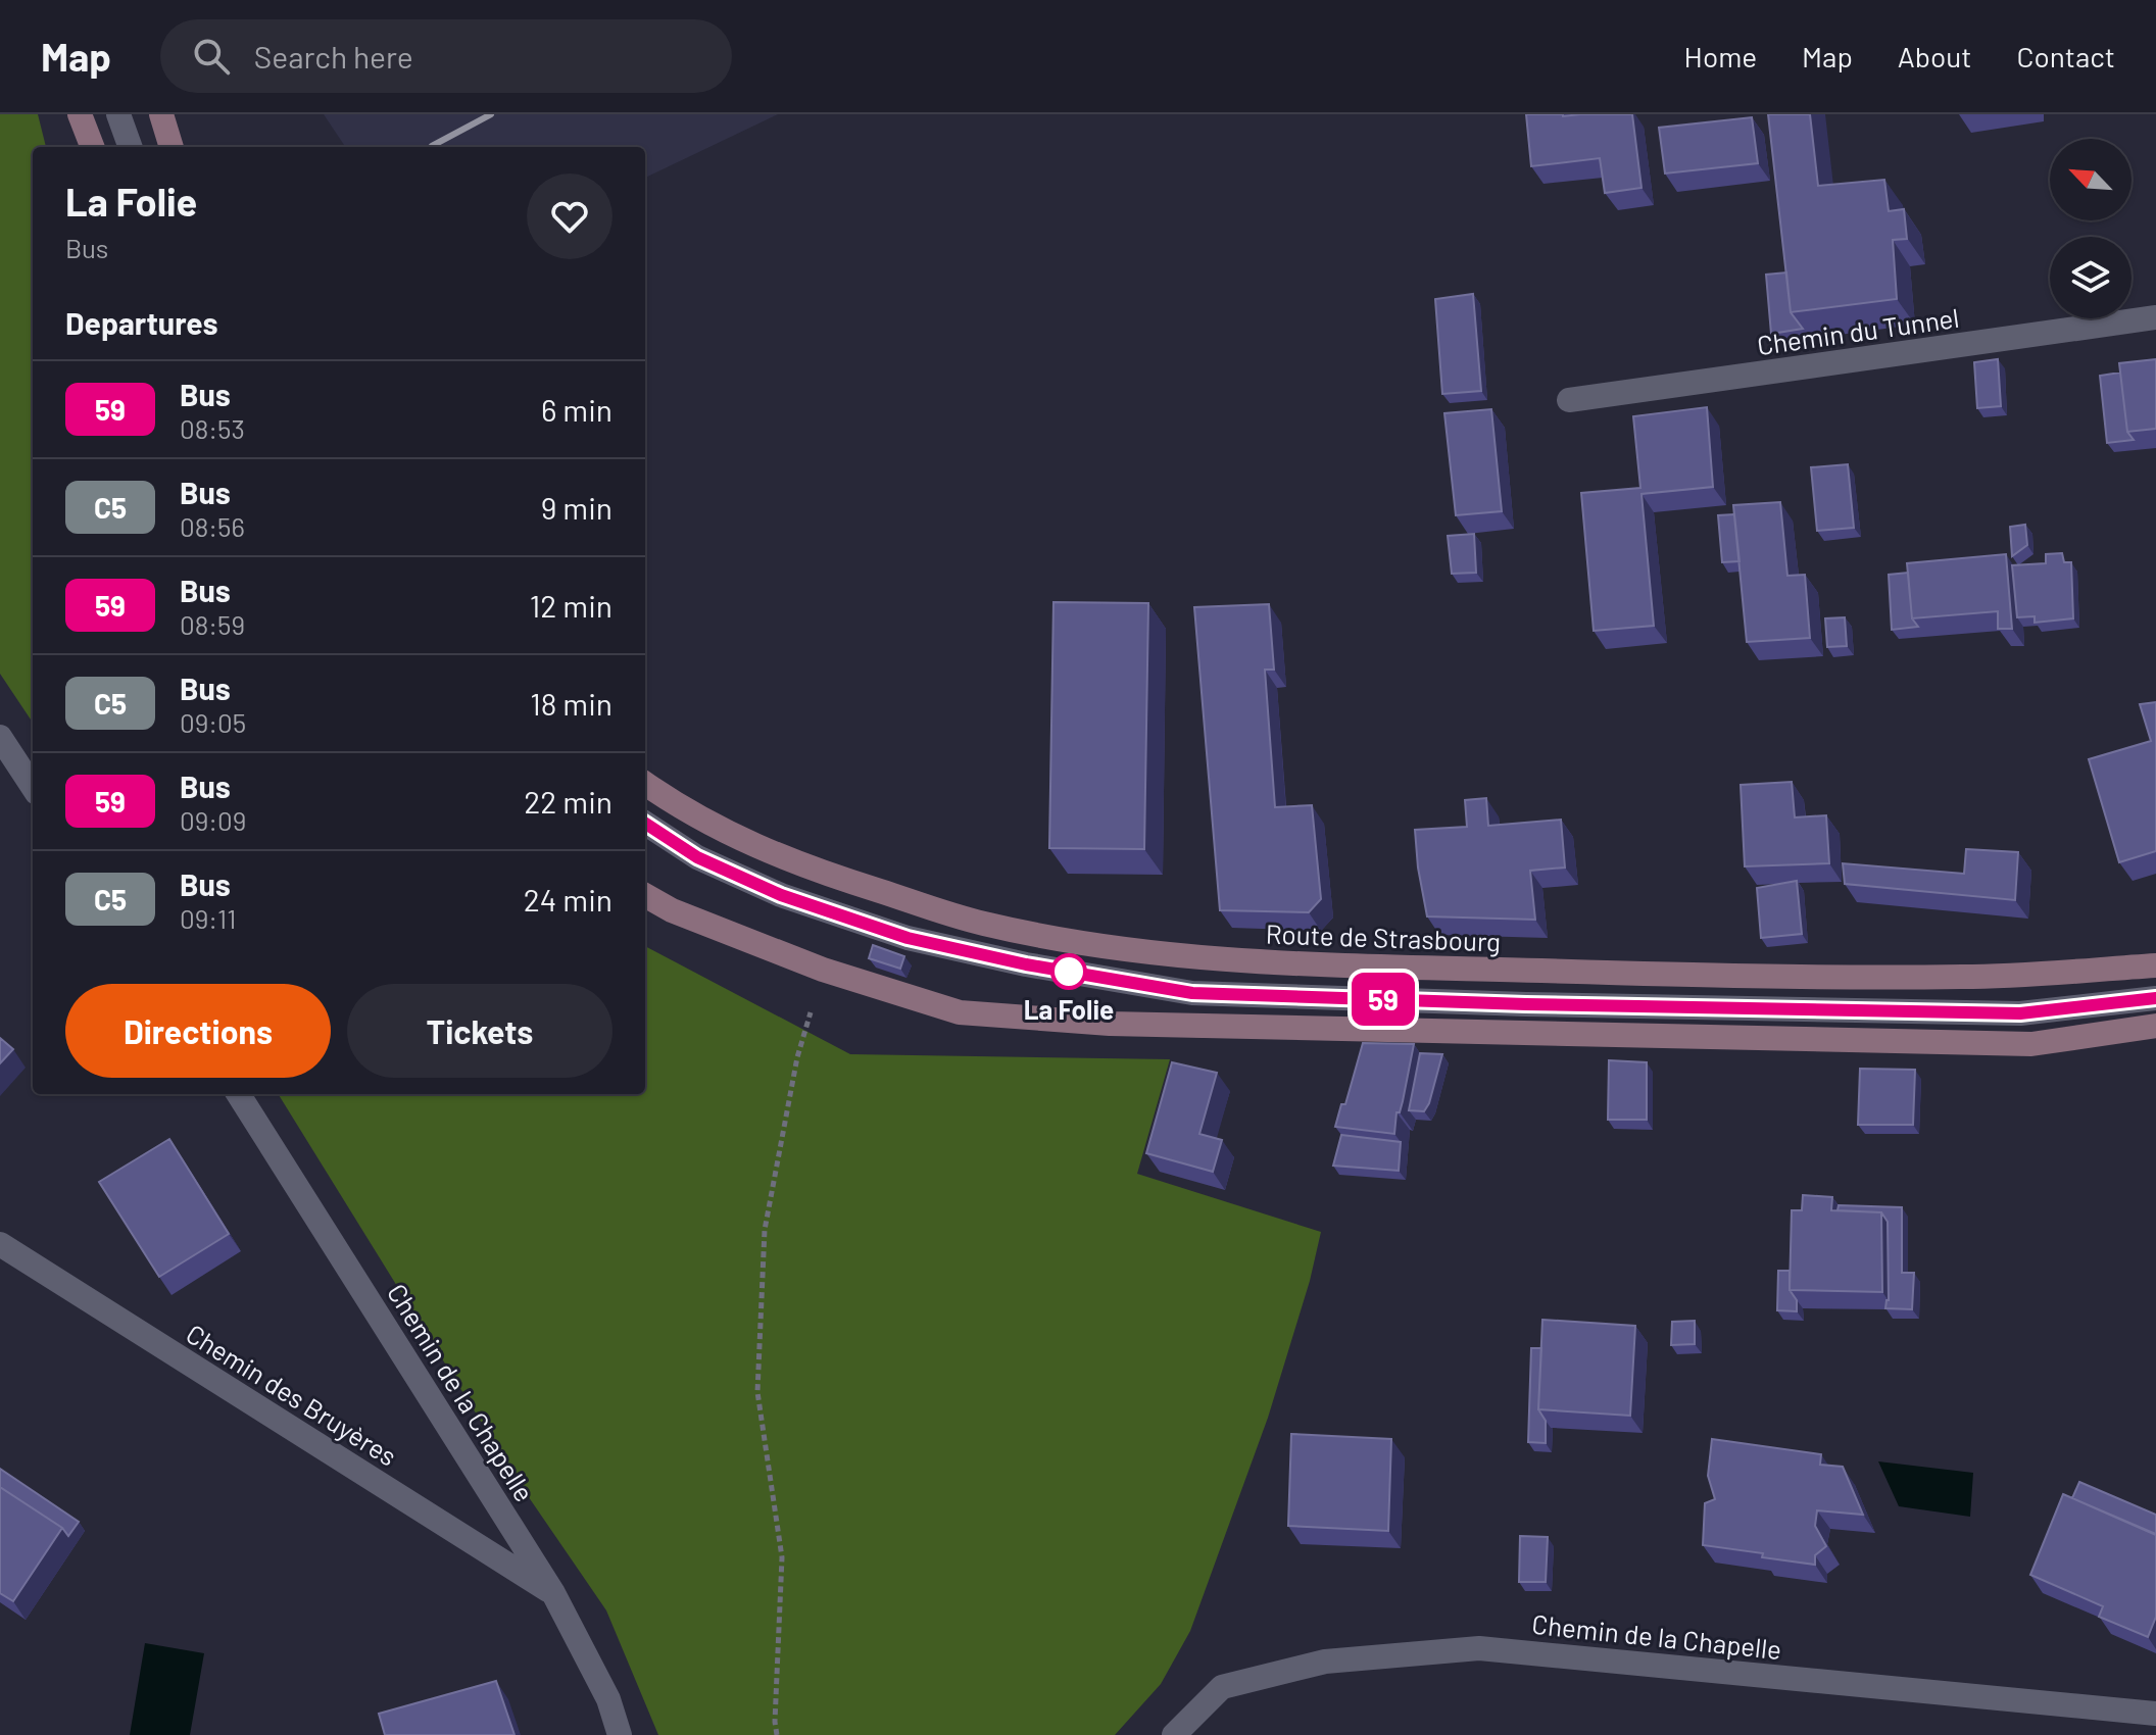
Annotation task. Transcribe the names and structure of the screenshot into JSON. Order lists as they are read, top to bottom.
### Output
{
  "streets": {
    "main road": ["Route de Strasbourg"],
    "street": ["Chemin du Tunnel", "Chemin de la Chapelle", "Chemin des Bruyères"]
  },
  "crossings": [
    ["Chemin de la Chapelle", "Chemin des Bruyères"]
  ],
  "places": ["La Folie"],
  "lines": ["bus line 59"],
  "north": "top left",
  "page": {
    "header": "Map",
    "search": "Search here",
    "nav": [
      "Home",
      "Map",
      "About",
      "Contact"
    ],
    "on_map": "59",
    "heading": [
      ["La Folie", "Bus"],
      "Departures"
    ],
    "list": [
      {
        "mark": "59",
        "name": "Bus",
        "note": "08:53",
        "value": "6 min"
      },
      {
        "mark": "C5",
        "name": "Bus",
        "note": "08:56",
        "value": "9 min"
      },
      {
        "mark": "59",
        "name": "Bus",
        "note": "08:59",
        "value": "12 min"
      },
      {
        "mark": "C5",
        "name": "Bus",
        "note": "09:05",
        "value": "18 min"
      },
      {
        "mark": "59",
        "name": "Bus",
        "note": "09:09",
        "value": "22 min"
      },
      {
        "mark": "C5",
        "name": "Bus",
        "note": "09:11",
        "value": "24 min"
      }
    ],
    "buttons": ["Directions", "Tickets"]
  }
}
